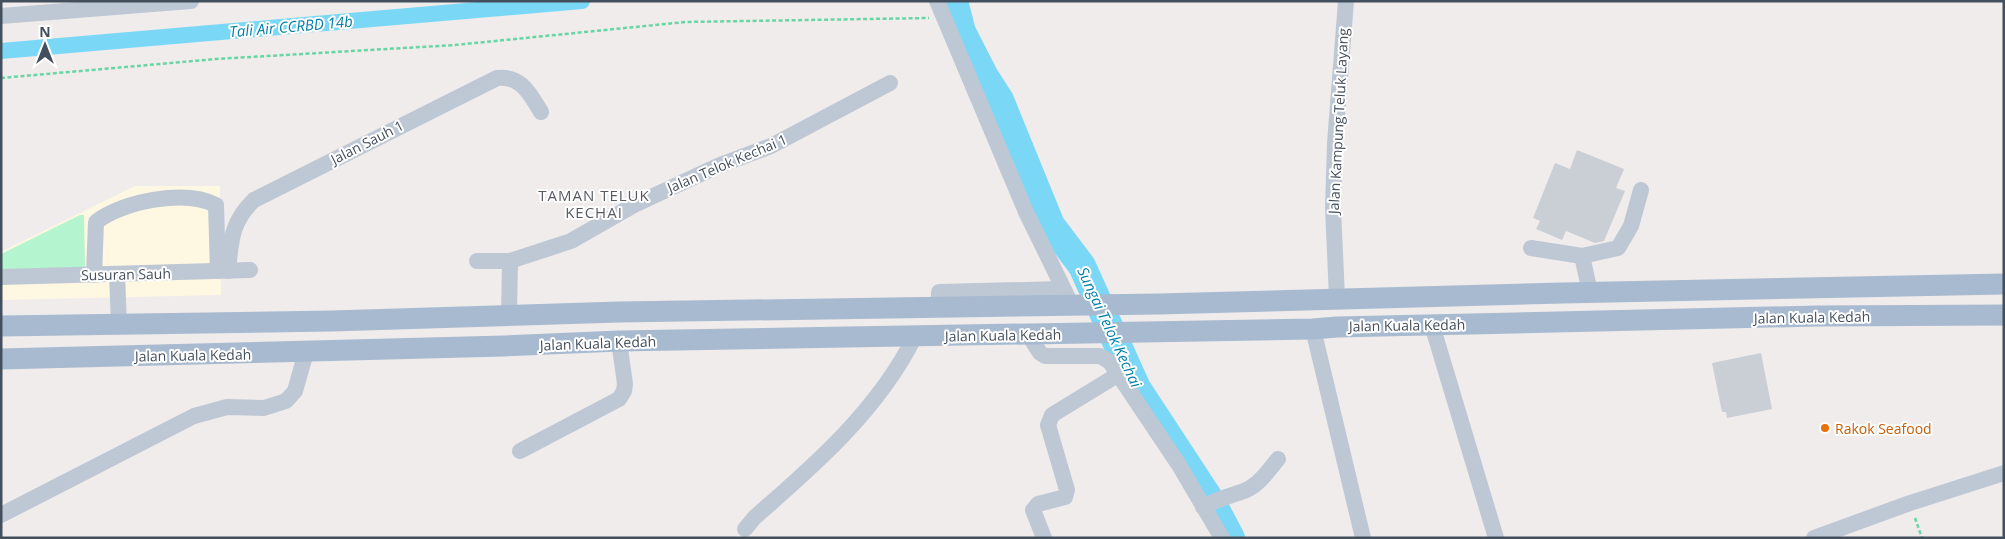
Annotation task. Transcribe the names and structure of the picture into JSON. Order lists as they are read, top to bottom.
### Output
{
  "streets": {
    "main road": ["Jalan Kuala Kedah"],
    "street": [
      "Jalan Kampung Teluk Layang",
      "Jalan Sauh 1",
      "Jalan Telok Kechai 1",
      "Susuran Sauh"
    ]
  },
  "crossings": [
    ["Jalan Kampung Teluk Layang", "Jalan Kuala Kedah"],
    ["Jalan Sauh 1", "Susuran Sauh"]
  ],
  "districts": ["TAMAN TELUK KECHAI"],
  "water": ["Tali Air CCRBD 14b", "Sungai Telok Kechai"],
  "places": ["Rakok Seafood"],
  "north": "top"
}
